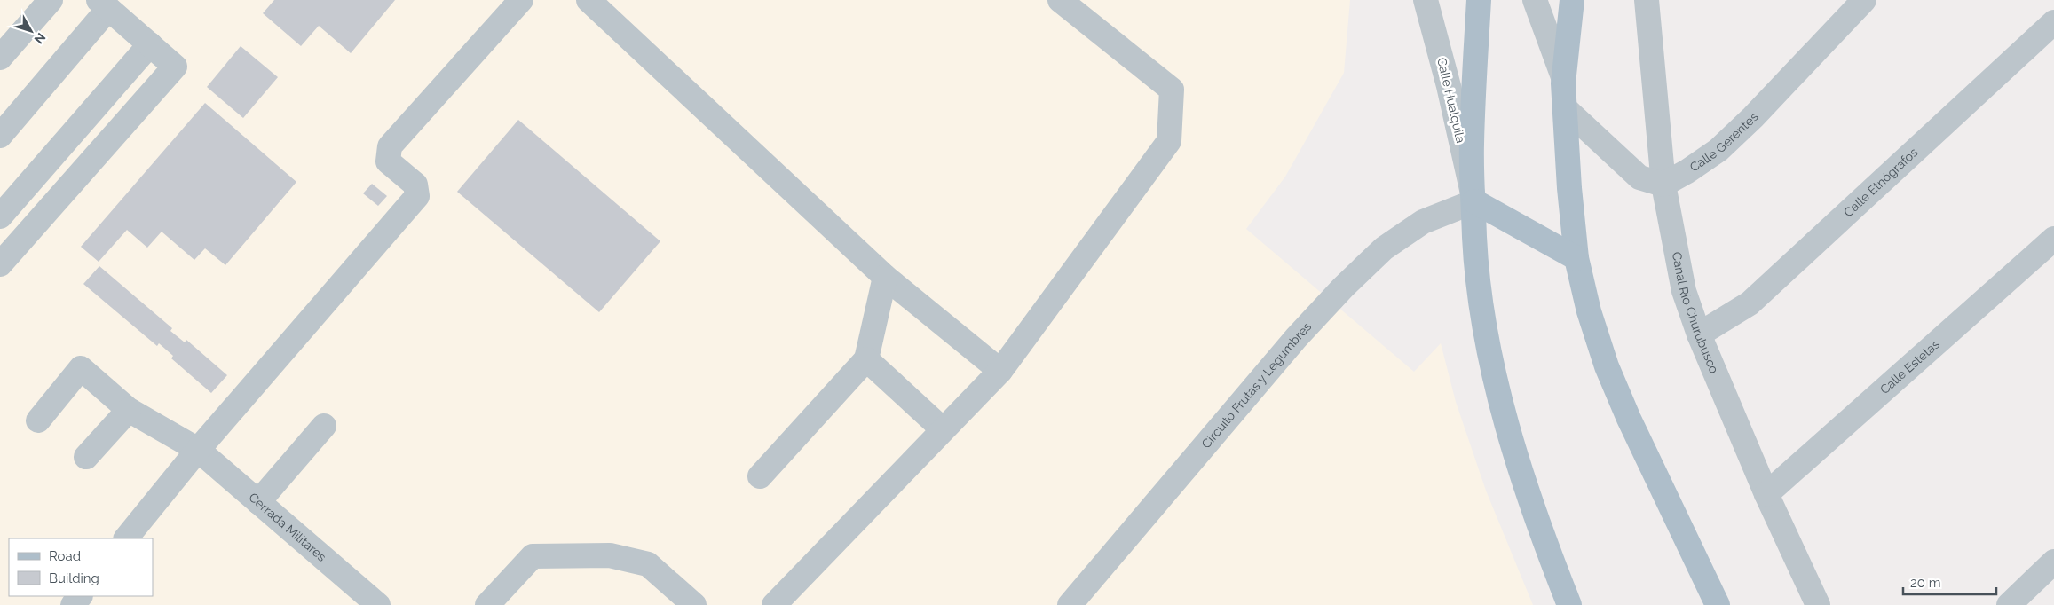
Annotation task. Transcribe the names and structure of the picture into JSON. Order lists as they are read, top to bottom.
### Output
{
  "streets": {
    "street": [
      "Calle Hualquila",
      "Calle Gerentes",
      "Calle Etnógrafos",
      "Canal Río Churubusco",
      "Calle Estetas",
      "Circuito Frutas y Legumbres",
      "Cerrada Militares"
    ]
  },
  "crossings": [
    ["Calle Hualquila", "Circuito Frutas y Legumbres"],
    ["Calle Gerentes", "Canal Río Churubusco"],
    ["Calle Etnógrafos", "Canal Río Churubusco"],
    ["Canal Río Churubusco", "Calle Estetas"]
  ],
  "legend": ["Road", "Building"],
  "scale_bar": "20 m",
  "north": "bottom right"
}
